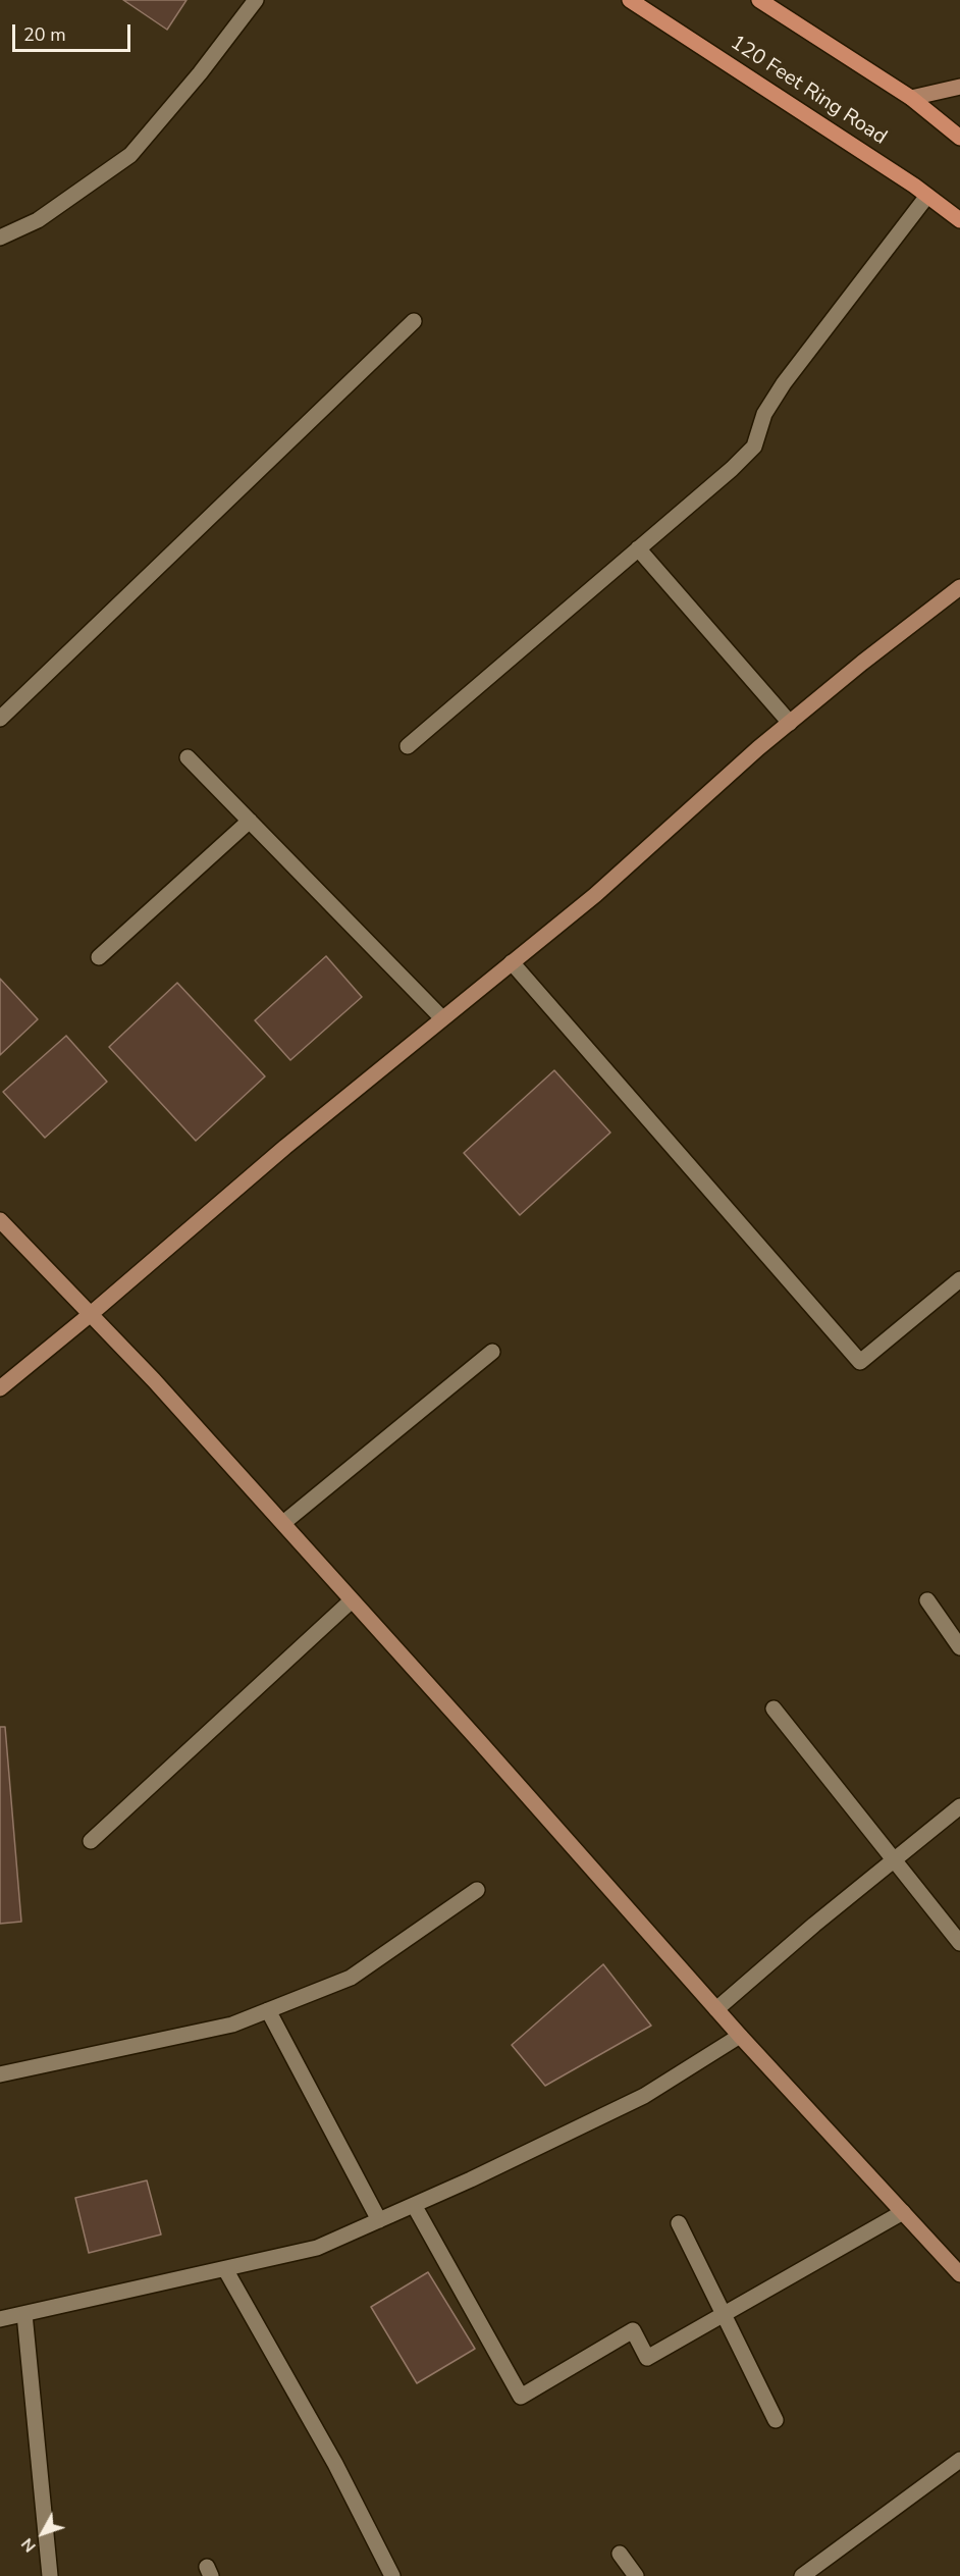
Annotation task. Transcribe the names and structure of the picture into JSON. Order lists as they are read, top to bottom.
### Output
{
  "streets": {
    "main road": ["120 Feet Ring Road"]
  },
  "scale_bar": "20 m",
  "north": "bottom left"
}
